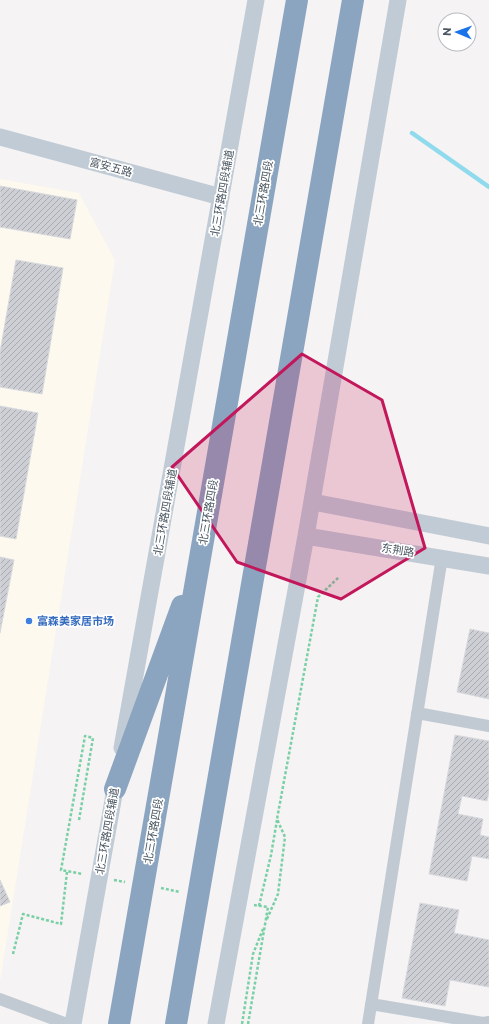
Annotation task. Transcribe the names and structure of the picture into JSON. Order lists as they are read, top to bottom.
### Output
{
  "streets": {
    "highway": ["北三环路四段"],
    "main road": ["富安五路", "北三环路四段辅道", "东荆路"]
  },
  "crossings": [
    ["富安五路", "北三环路四段辅道"]
  ],
  "places": ["富森美家居市场"],
  "north": "left"
}
